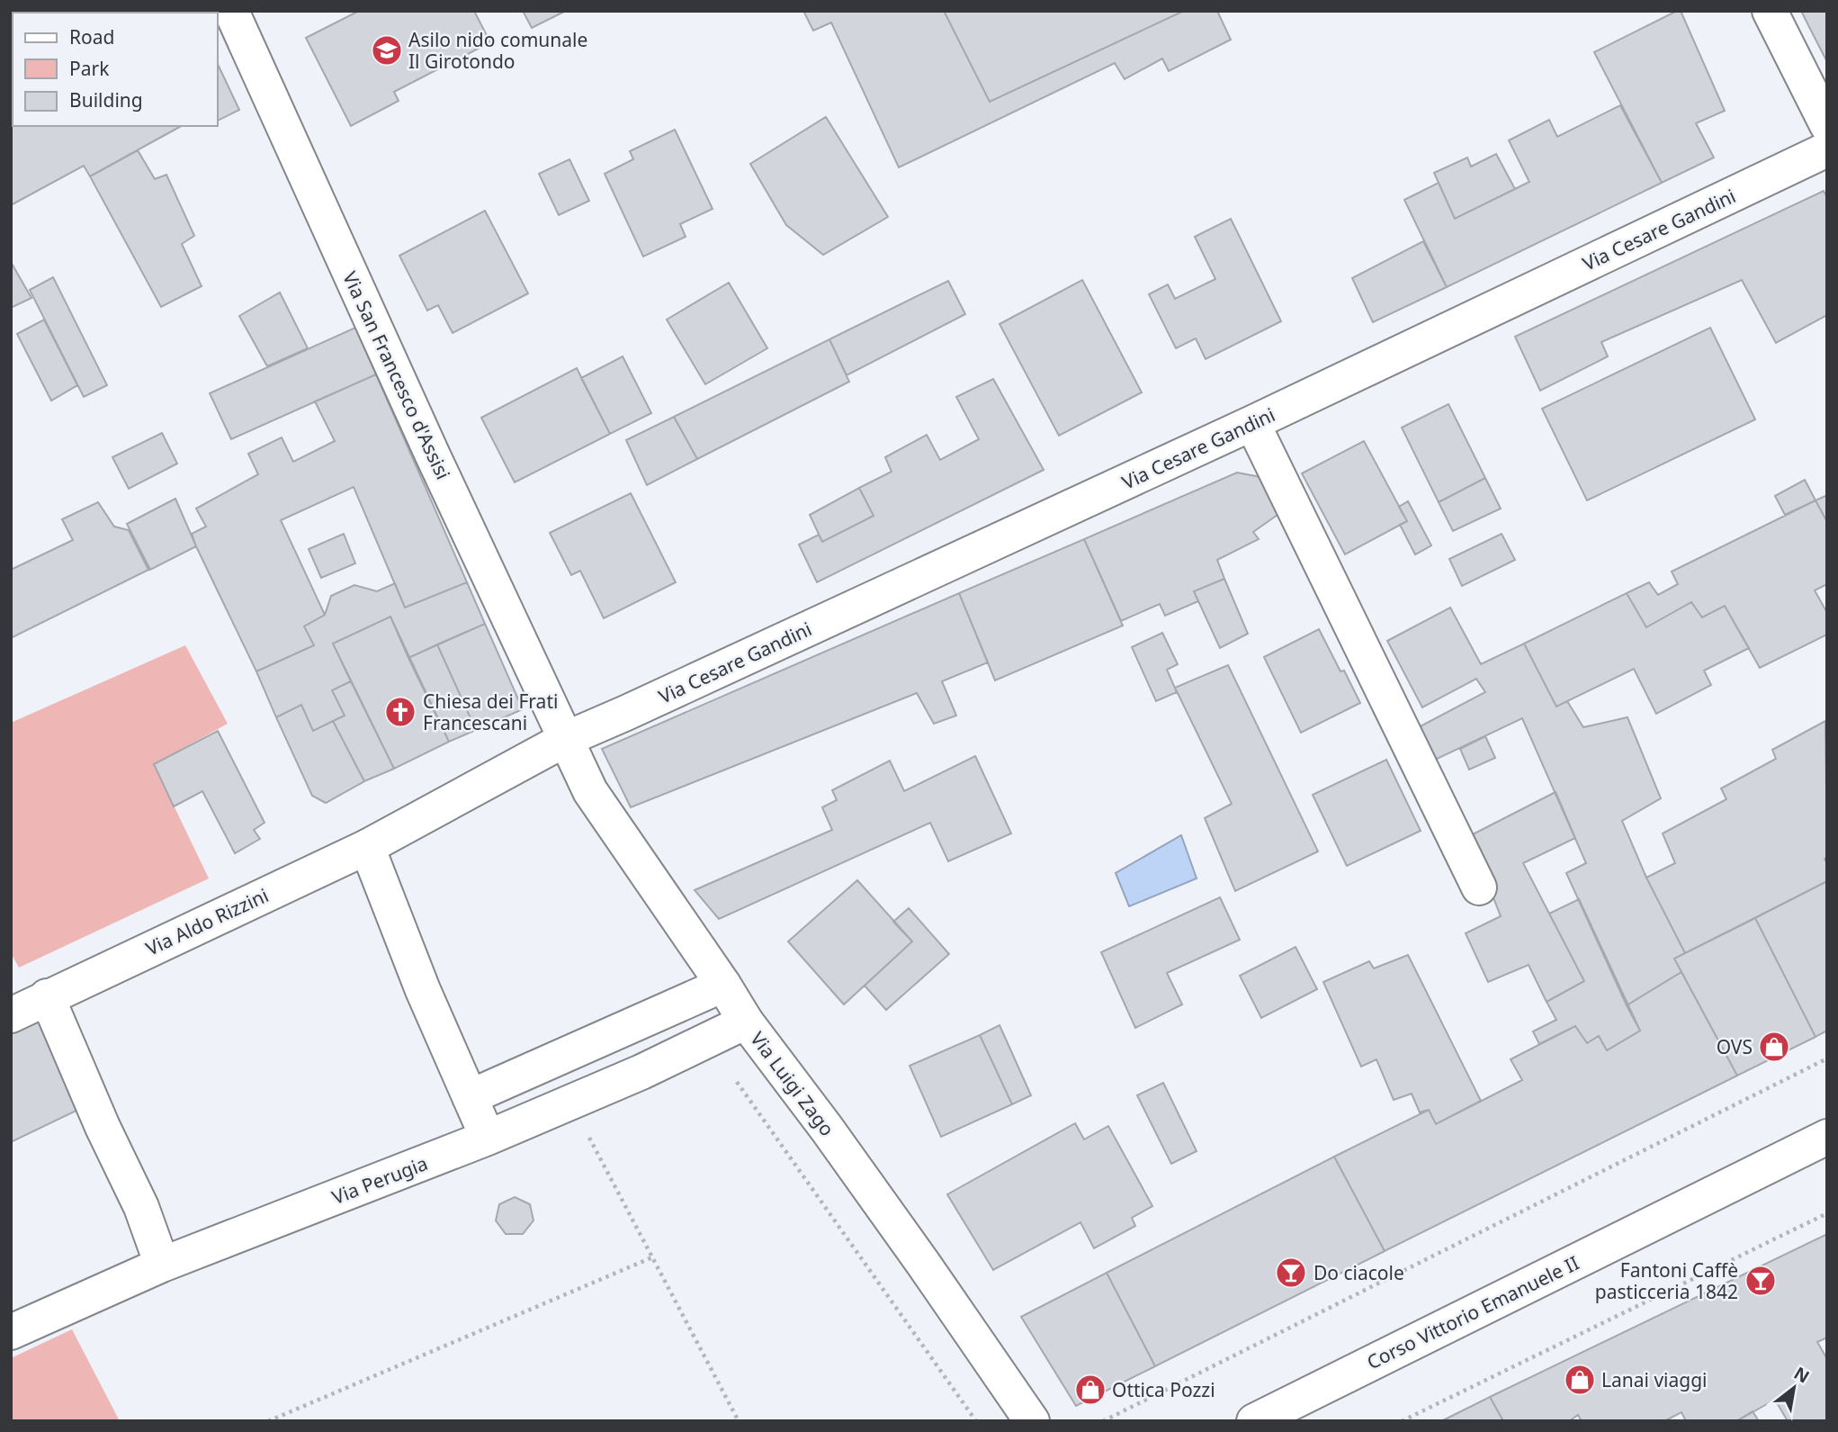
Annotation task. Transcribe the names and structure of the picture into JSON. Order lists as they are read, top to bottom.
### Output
{
  "streets": {
    "street": [
      "Via Cesare Gandini",
      "Via San Francesco d'Assisi",
      "Via Aldo Rizzini",
      "Via Luigi Zago",
      "Via Perugia",
      "Corso Vittorio Emanuele II"
    ]
  },
  "crossings": [
    ["Via Cesare Gandini", "Via San Francesco d'Assisi"],
    ["Via Cesare Gandini", "Via Aldo Rizzini"],
    ["Via Cesare Gandini", "Via Luigi Zago"],
    ["Via San Francesco d'Assisi", "Via Aldo Rizzini"],
    ["Via San Francesco d'Assisi", "Via Luigi Zago"],
    ["Via Aldo Rizzini", "Via Luigi Zago"],
    ["Via Luigi Zago", "Via Perugia"]
  ],
  "places": {
    "school or university": ["Asilo nido comunale Il Girotondo"],
    "church": ["Chiesa dei Frati Francescani"],
    "shop": ["OVS", "Lanai viaggi", "Ottica Pozzi"],
    "bar": ["Do ciacole", "Fantoni Caffè pasticceria 1842"]
  },
  "legend": ["Road", "Park", "Building"],
  "north": "top right"
}
